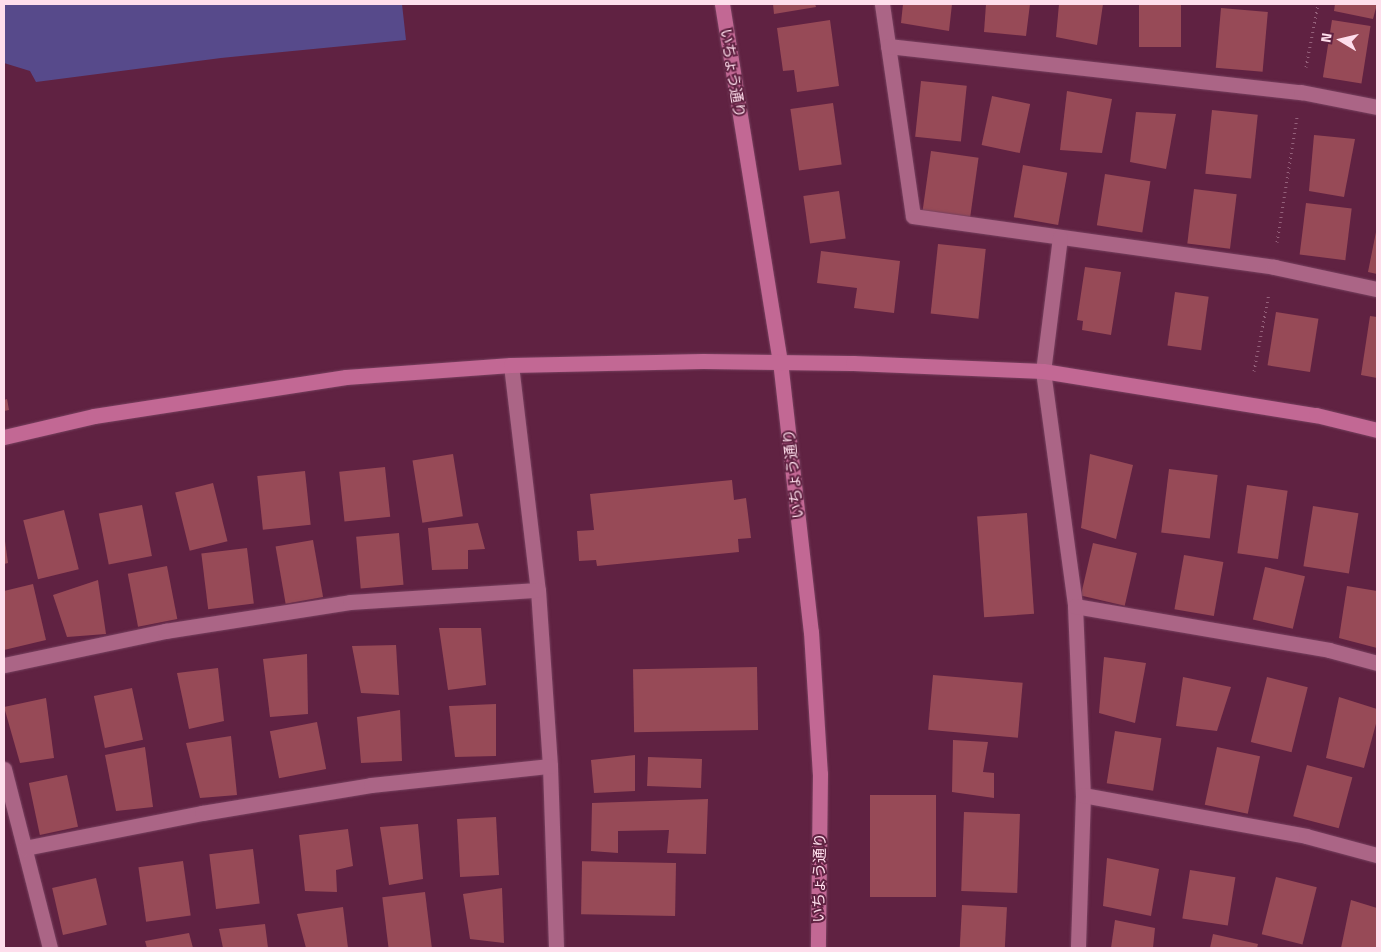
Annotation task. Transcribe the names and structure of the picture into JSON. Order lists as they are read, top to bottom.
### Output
{
  "streets": {
    "street": ["いちょう通り"]
  },
  "north": "left"
}
